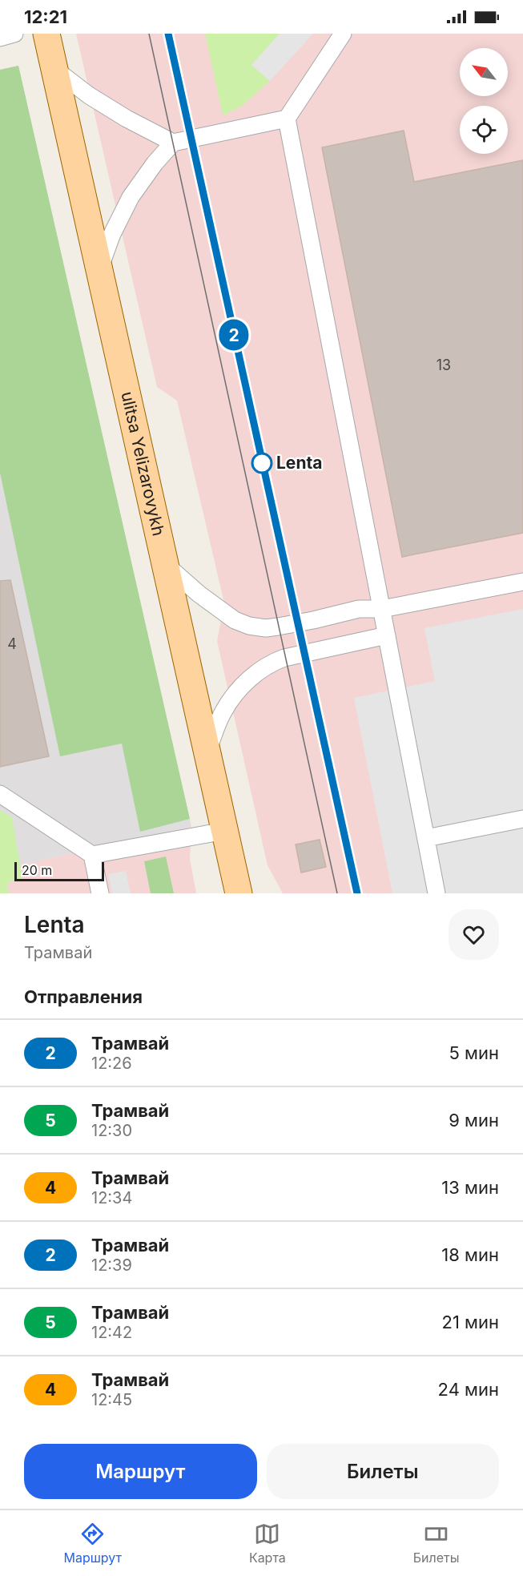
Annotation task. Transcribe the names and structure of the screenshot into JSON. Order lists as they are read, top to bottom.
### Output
{
  "streets": {
    "main road": ["ulitsa Yelizarovykh"]
  },
  "places": ["Lenta"],
  "lines": ["tram line 2"],
  "house_numbers": ["13", "4"],
  "scale_bar": "20 m",
  "north": "top left",
  "page": {
    "status": "12:21",
    "on_map": "2",
    "scale": "20 m",
    "heading": [
      ["Lenta", "Трамвай"],
      "Отправления"
    ],
    "list": [
      {
        "mark": "2",
        "name": "Трамвай",
        "note": "12:26",
        "value": "5 мин"
      },
      {
        "mark": "5",
        "name": "Трамвай",
        "note": "12:30",
        "value": "9 мин"
      },
      {
        "mark": "4",
        "name": "Трамвай",
        "note": "12:34",
        "value": "13 мин"
      },
      {
        "mark": "2",
        "name": "Трамвай",
        "note": "12:39",
        "value": "18 мин"
      },
      {
        "mark": "5",
        "name": "Трамвай",
        "note": "12:42",
        "value": "21 мин"
      },
      {
        "mark": "4",
        "name": "Трамвай",
        "note": "12:45",
        "value": "24 мин"
      }
    ],
    "buttons": ["Маршрут", "Билеты"],
    "tabs": ["Маршрут", "Карта", "Билеты"]
  }
}
